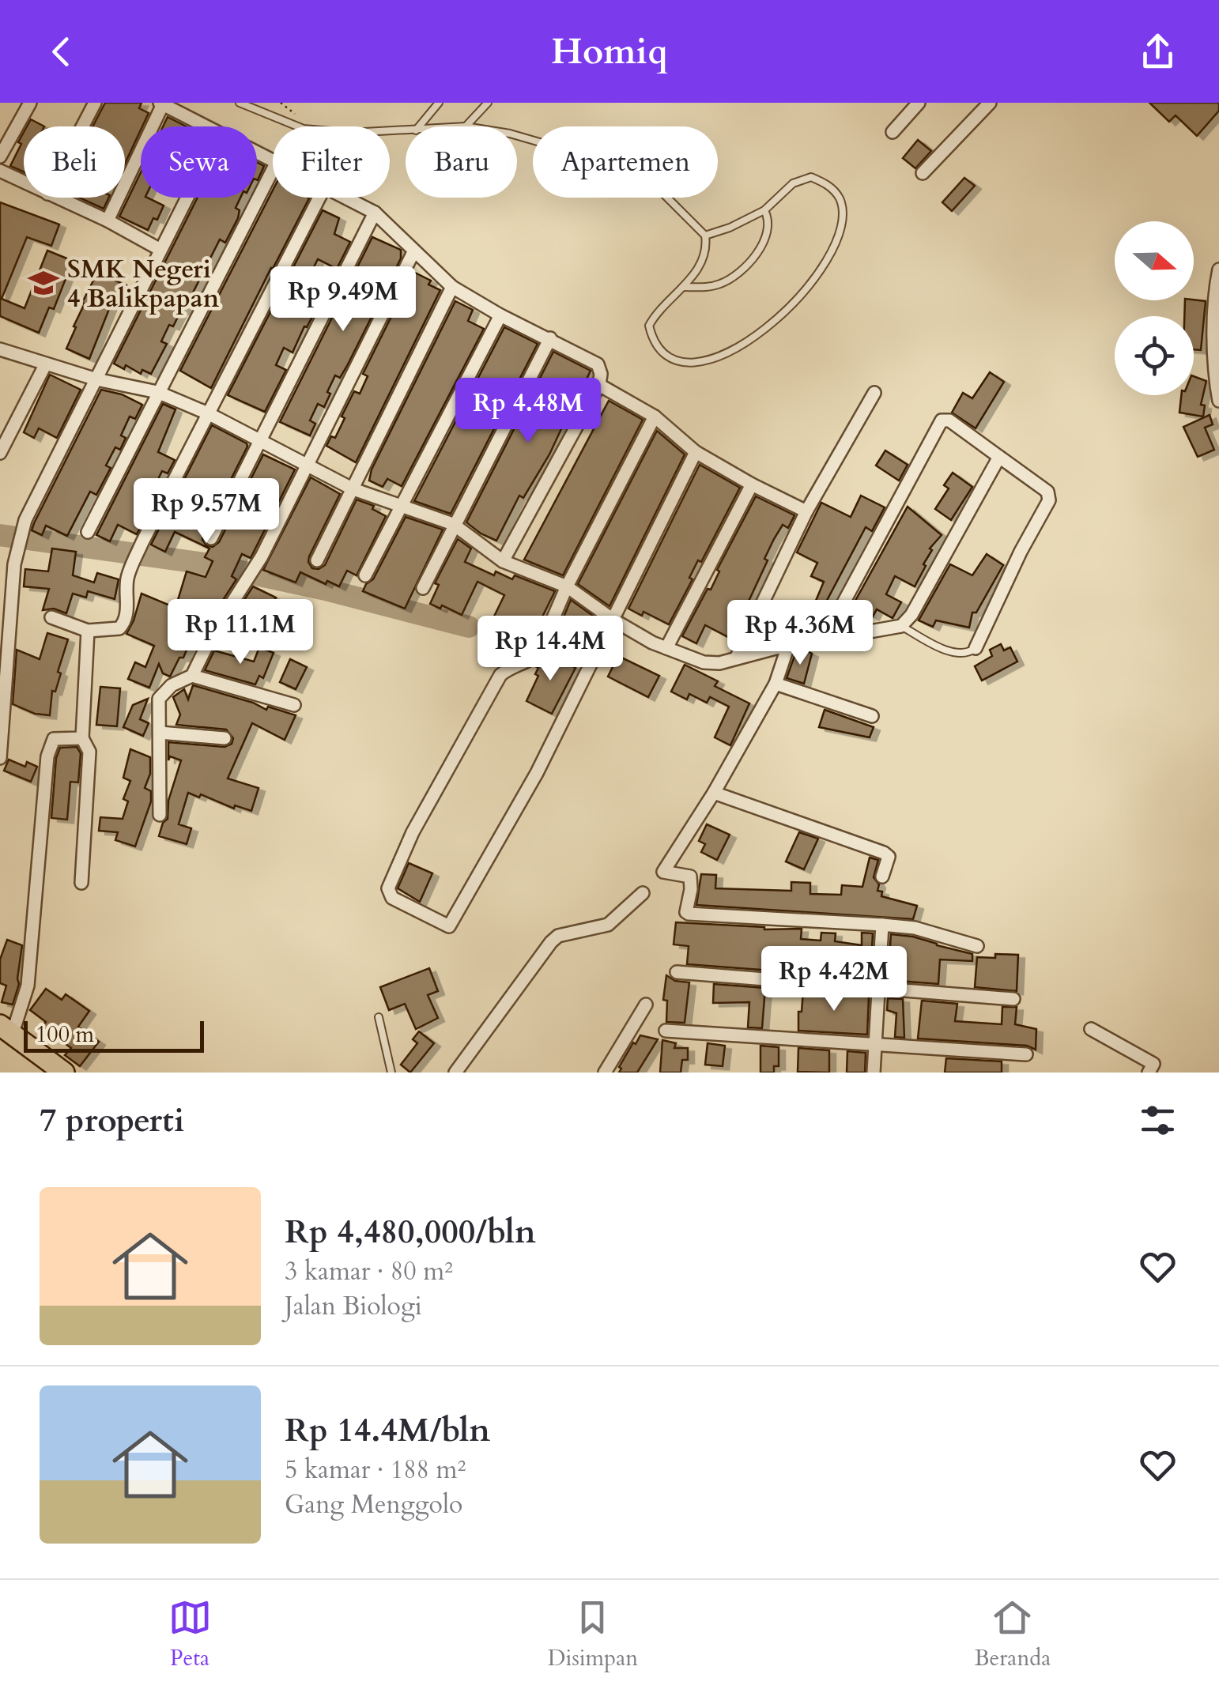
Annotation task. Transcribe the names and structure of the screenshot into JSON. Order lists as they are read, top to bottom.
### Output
{
  "places": {
    "school or university": ["SMK Negeri 4 Balikpapan"]
  },
  "scale_bar": "100 m",
  "north": "right",
  "page": {
    "header": "Homiq",
    "chip": [
      "Beli",
      "Sewa",
      "Filter",
      "Baru",
      "Apartemen"
    ],
    "price": [
      "Rp 9.49M",
      "Rp 4.48M",
      "Rp 9.57M",
      "Rp 11.1M",
      "Rp 4.36M",
      "Rp 14.4M",
      "Rp 4.42M"
    ],
    "scale": "100 m",
    "heading": "7 properti",
    "list": [
      {
        "name": "Rp 4,480,000/bln",
        "note": "3 kamar · 80 m² · Jalan Biologi"
      },
      {
        "name": "Rp 14.4M/bln",
        "note": "5 kamar · 188 m² · Gang Menggolo"
      }
    ],
    "tabs": ["Peta", "Disimpan", "Beranda"]
  }
}
